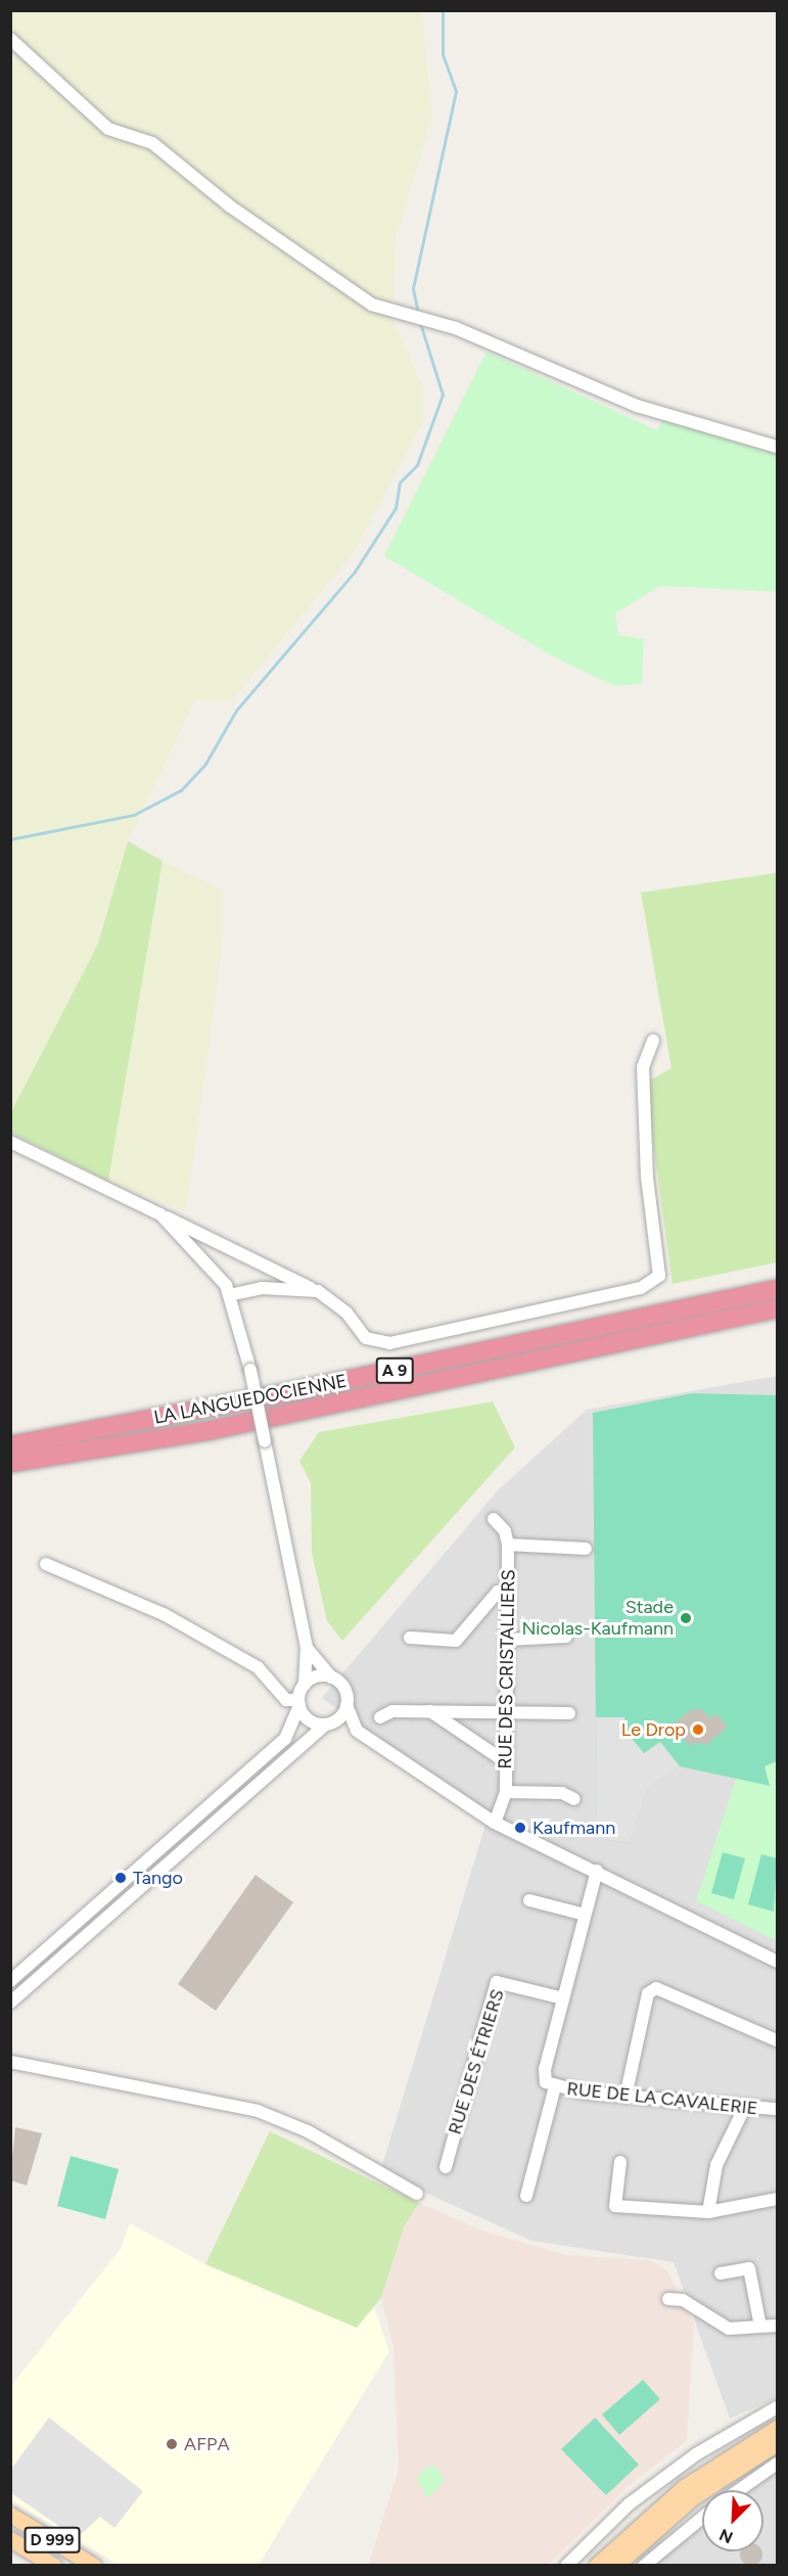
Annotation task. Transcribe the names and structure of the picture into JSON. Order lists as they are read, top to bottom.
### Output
{
  "streets": {
    "highway": ["A 9", "LA LANGUEDOCIENNE"],
    "main road": ["D 999"],
    "street": ["RUE DES CRISTALLIERS", "RUE DES ÉTRIERS", "RUE DE LA CAVALERIE"]
  },
  "crossings": [
    ["RUE DES ÉTRIERS", "RUE DE LA CAVALERIE"]
  ],
  "places": [
    "Stade Nicolas-Kaufmann",
    "Le Drop",
    "Kaufmann",
    "Tango",
    "AFPA"
  ],
  "north": "bottom left"
}
